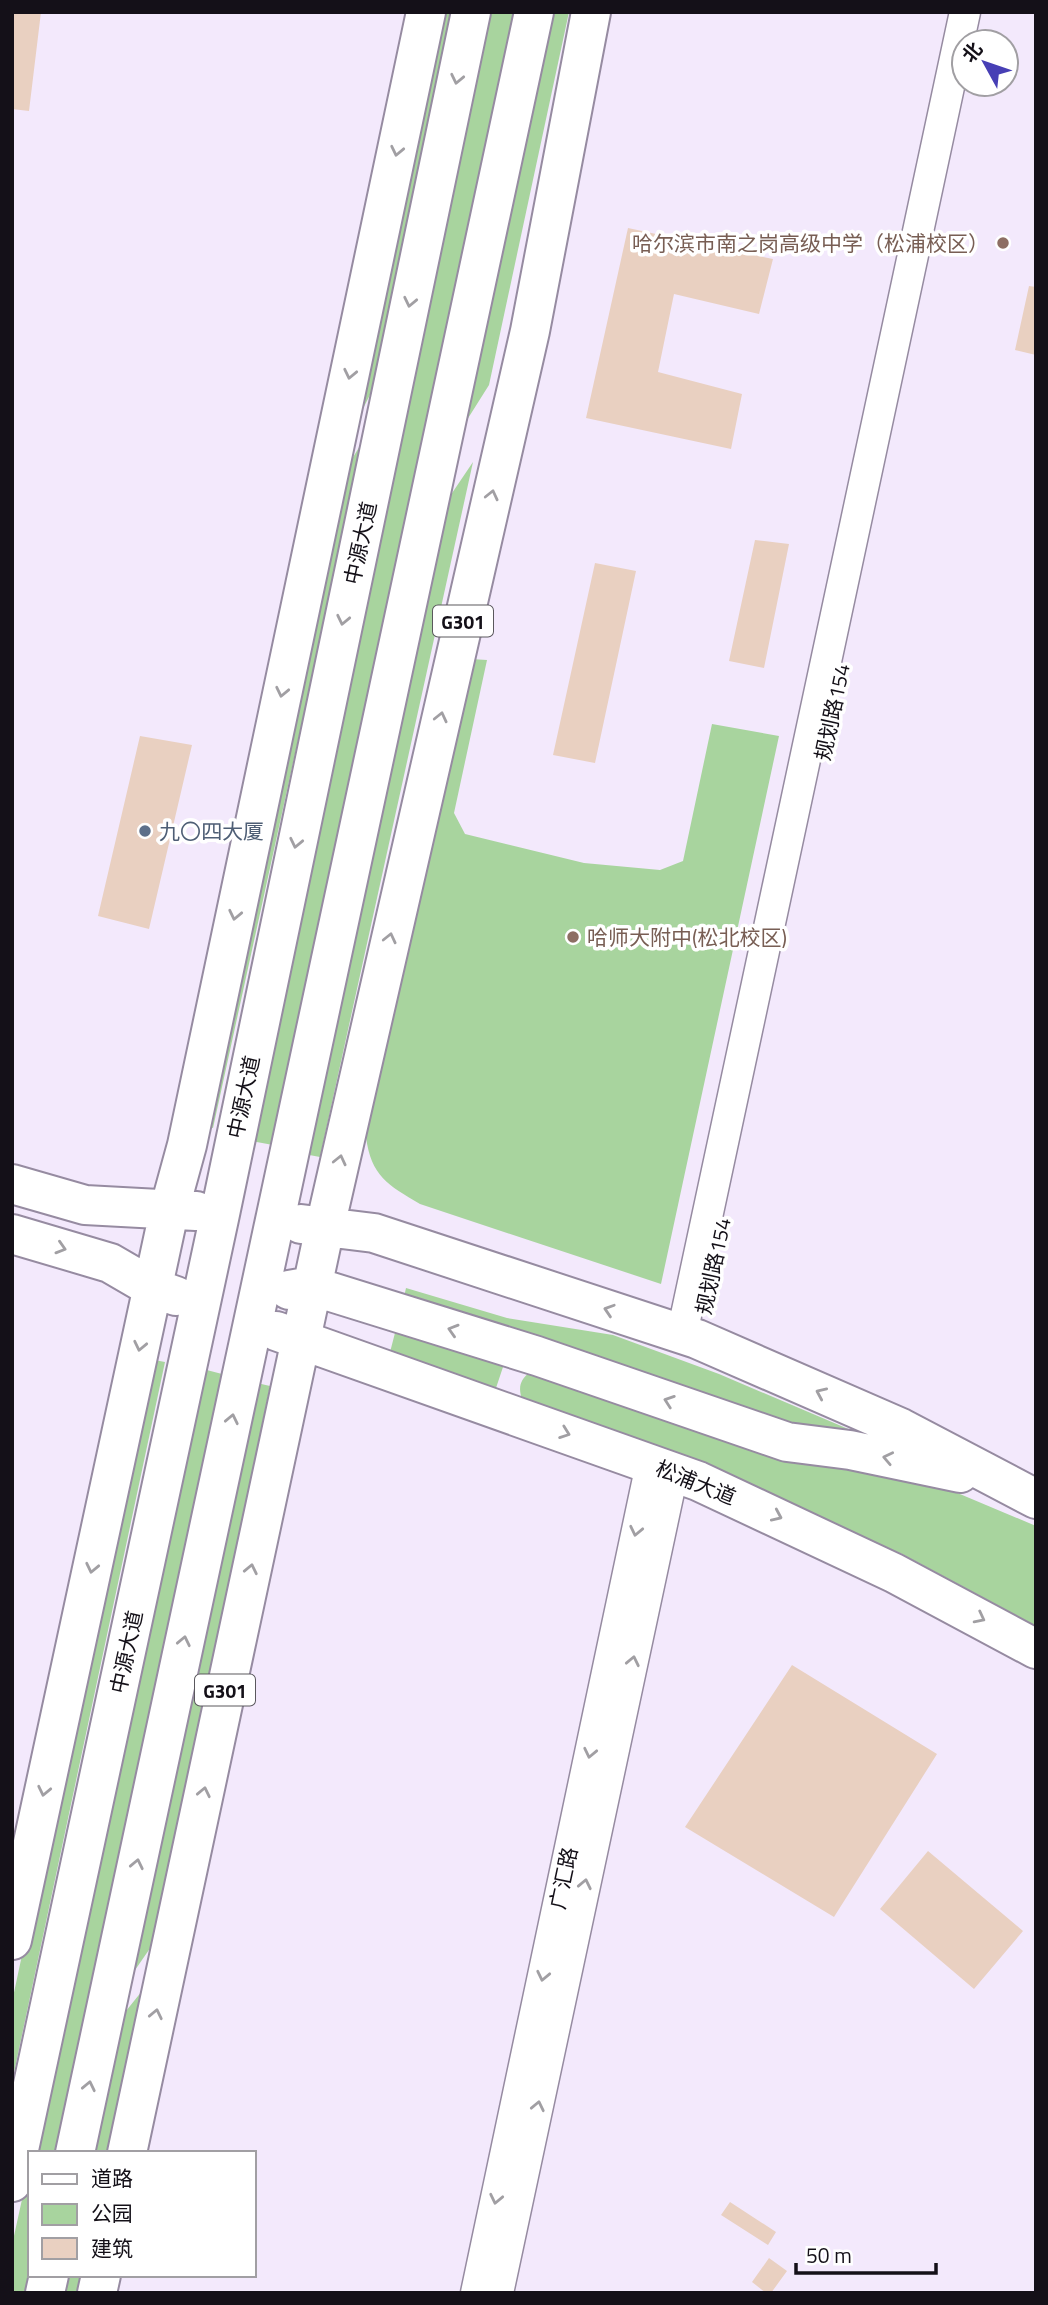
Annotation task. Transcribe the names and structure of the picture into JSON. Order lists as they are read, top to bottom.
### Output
{
  "streets": {
    "highway": ["中源大道", "G301", "松浦大道"],
    "street": ["规划路154", "广汇路"]
  },
  "crossings": [
    ["中源大道", "松浦大道"],
    ["G301", "松浦大道"],
    ["松浦大道", "广汇路"]
  ],
  "places": ["哈尔滨市南之岗高级中学（松浦校区）", "九〇四大厦", "哈师大附中(松北校区)"],
  "legend": ["道路", "公园", "建筑"],
  "scale_bar": "50 m",
  "north": "top left"
}
